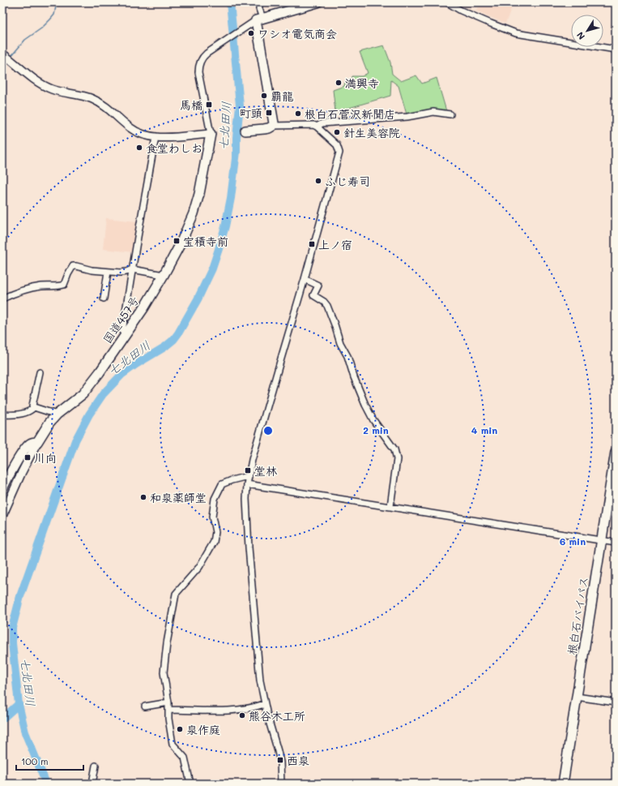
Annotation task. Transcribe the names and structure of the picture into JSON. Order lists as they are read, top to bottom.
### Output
{
  "streets": {
    "highway": ["国道457号", "根白石バイパス"]
  },
  "water": ["七北田川"],
  "places": {
    "other": [
      "ワシオ電気商会",
      "満興寺",
      "覇龍",
      "根白石菅沢新聞店",
      "針生美容院",
      "食堂わしお",
      "ふじ寿司",
      "和泉薬師堂",
      "熊谷木工所",
      "泉作庭"
    ],
    "transit": [
      "馬橋",
      "町頭",
      "宝積寺前",
      "上ノ宿",
      "川向",
      "堂林",
      "西泉"
    ]
  },
  "scale_bar": "100 m",
  "north": "bottom left",
  "rings": ["2 min", "4 min", "6 min"]
}
